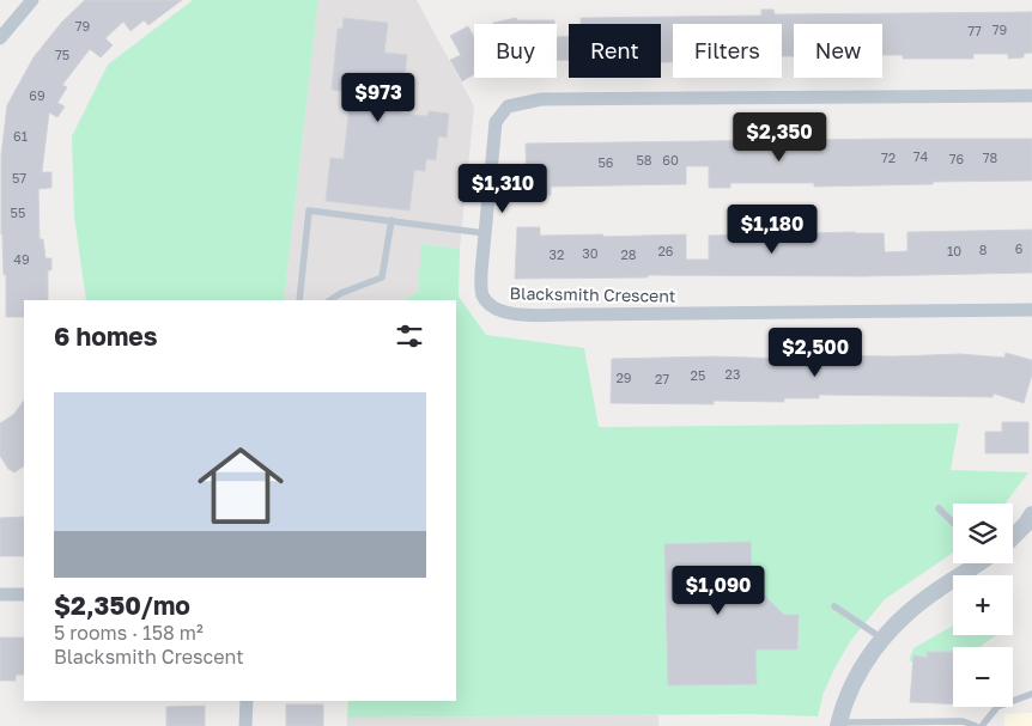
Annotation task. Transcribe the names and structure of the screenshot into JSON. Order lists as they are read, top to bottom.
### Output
{
  "streets": {
    "street": ["Blacksmith Crescent"]
  },
  "house_numbers": [
    "79",
    "79",
    "77",
    "75",
    "69",
    "61",
    "74",
    "72",
    "78",
    "76",
    "58",
    "60",
    "56",
    "57",
    "55",
    "6",
    "8",
    "26",
    "10",
    "30",
    "32",
    "28",
    "49",
    "23",
    "25",
    "29",
    "27"
  ],
  "page": {
    "chip": [
      "Buy",
      "Rent",
      "Filters",
      "New"
    ],
    "price": [
      "$973",
      "$2,350",
      "$1,310",
      "$1,180",
      "$2,500",
      "$1,090"
    ],
    "heading": "6 homes",
    "list": [
      {
        "name": "$2,350/mo",
        "note": "5 rooms · 158 m² · Blacksmith Crescent"
      }
    ],
    "map_buttons": ["+", "−"]
  }
}
